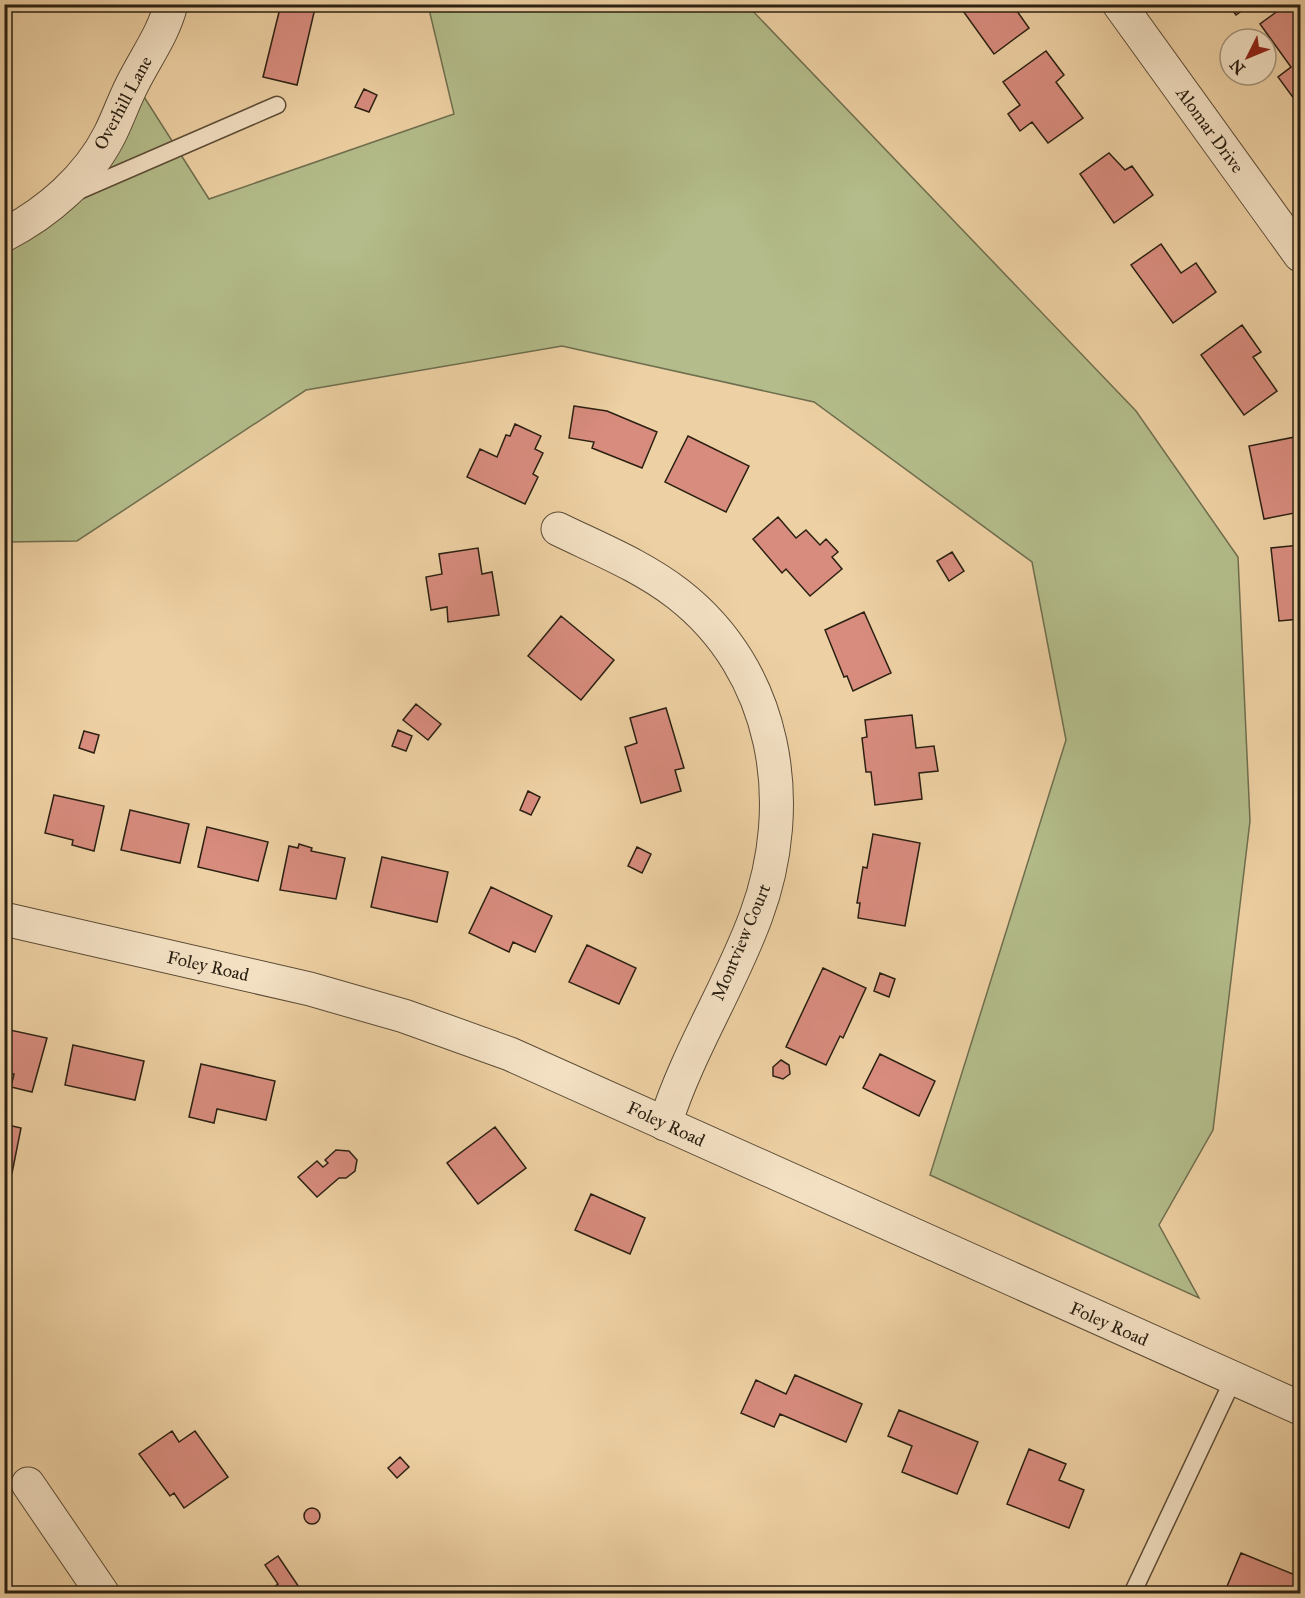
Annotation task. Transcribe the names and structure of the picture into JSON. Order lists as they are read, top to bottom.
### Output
{
  "streets": {
    "street": [
      "Overhill Lane",
      "Alomar Drive",
      "Montview Court",
      "Foley Road"
    ]
  },
  "crossings": [
    ["Montview Court", "Foley Road"]
  ],
  "north": "bottom left"
}
